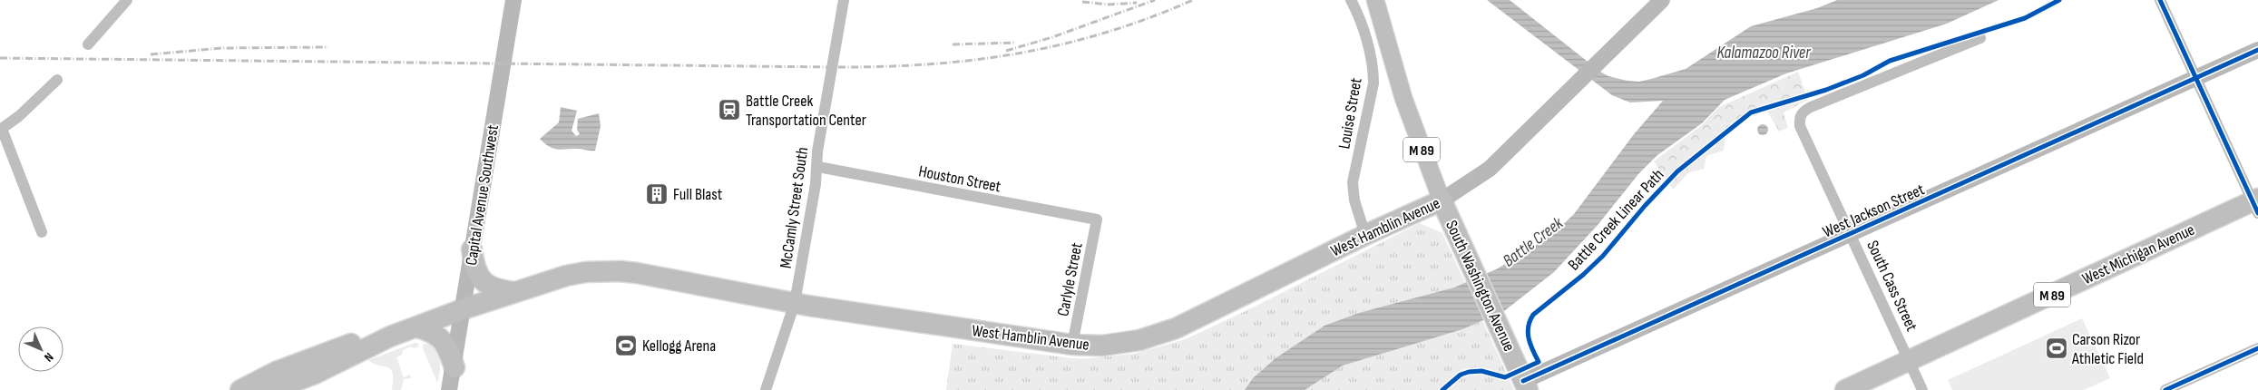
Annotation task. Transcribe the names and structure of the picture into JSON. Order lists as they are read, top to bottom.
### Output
{
  "streets": {
    "highway": [
      "M 89",
      "West Hamblin Avenue",
      "West Michigan Avenue",
      "South Washington Avenue"
    ],
    "street": [
      "Louise Street",
      "Houston Street",
      "Capital Avenue Southwest",
      "McCamly Street South",
      "West Jackson Street",
      "Carlyle Street",
      "South Cass Street"
    ],
    "cycle path": ["Battle Creek Linear Path"]
  },
  "crossings": [
    ["Louise Street", "West Hamblin Avenue"],
    ["Houston Street", "McCamly Street South"],
    ["Houston Street", "Carlyle Street"],
    ["Capital Avenue Southwest", "West Hamblin Avenue"],
    ["McCamly Street South", "West Hamblin Avenue"],
    ["West Jackson Street", "South Washington Avenue"],
    ["West Jackson Street", "South Cass Street"],
    ["West Hamblin Avenue", "Carlyle Street"],
    ["West Hamblin Avenue", "South Washington Avenue"],
    ["West Michigan Avenue", "South Cass Street"]
  ],
  "water": ["Kalamazoo River", "Battle Creek"],
  "places": {
    "station": ["Battle Creek Transportation Center"],
    "building": ["Full Blast"],
    "sports": ["Kellogg Arena", "Carson Rizor Athletic Field"]
  },
  "north": "bottom right"
}
